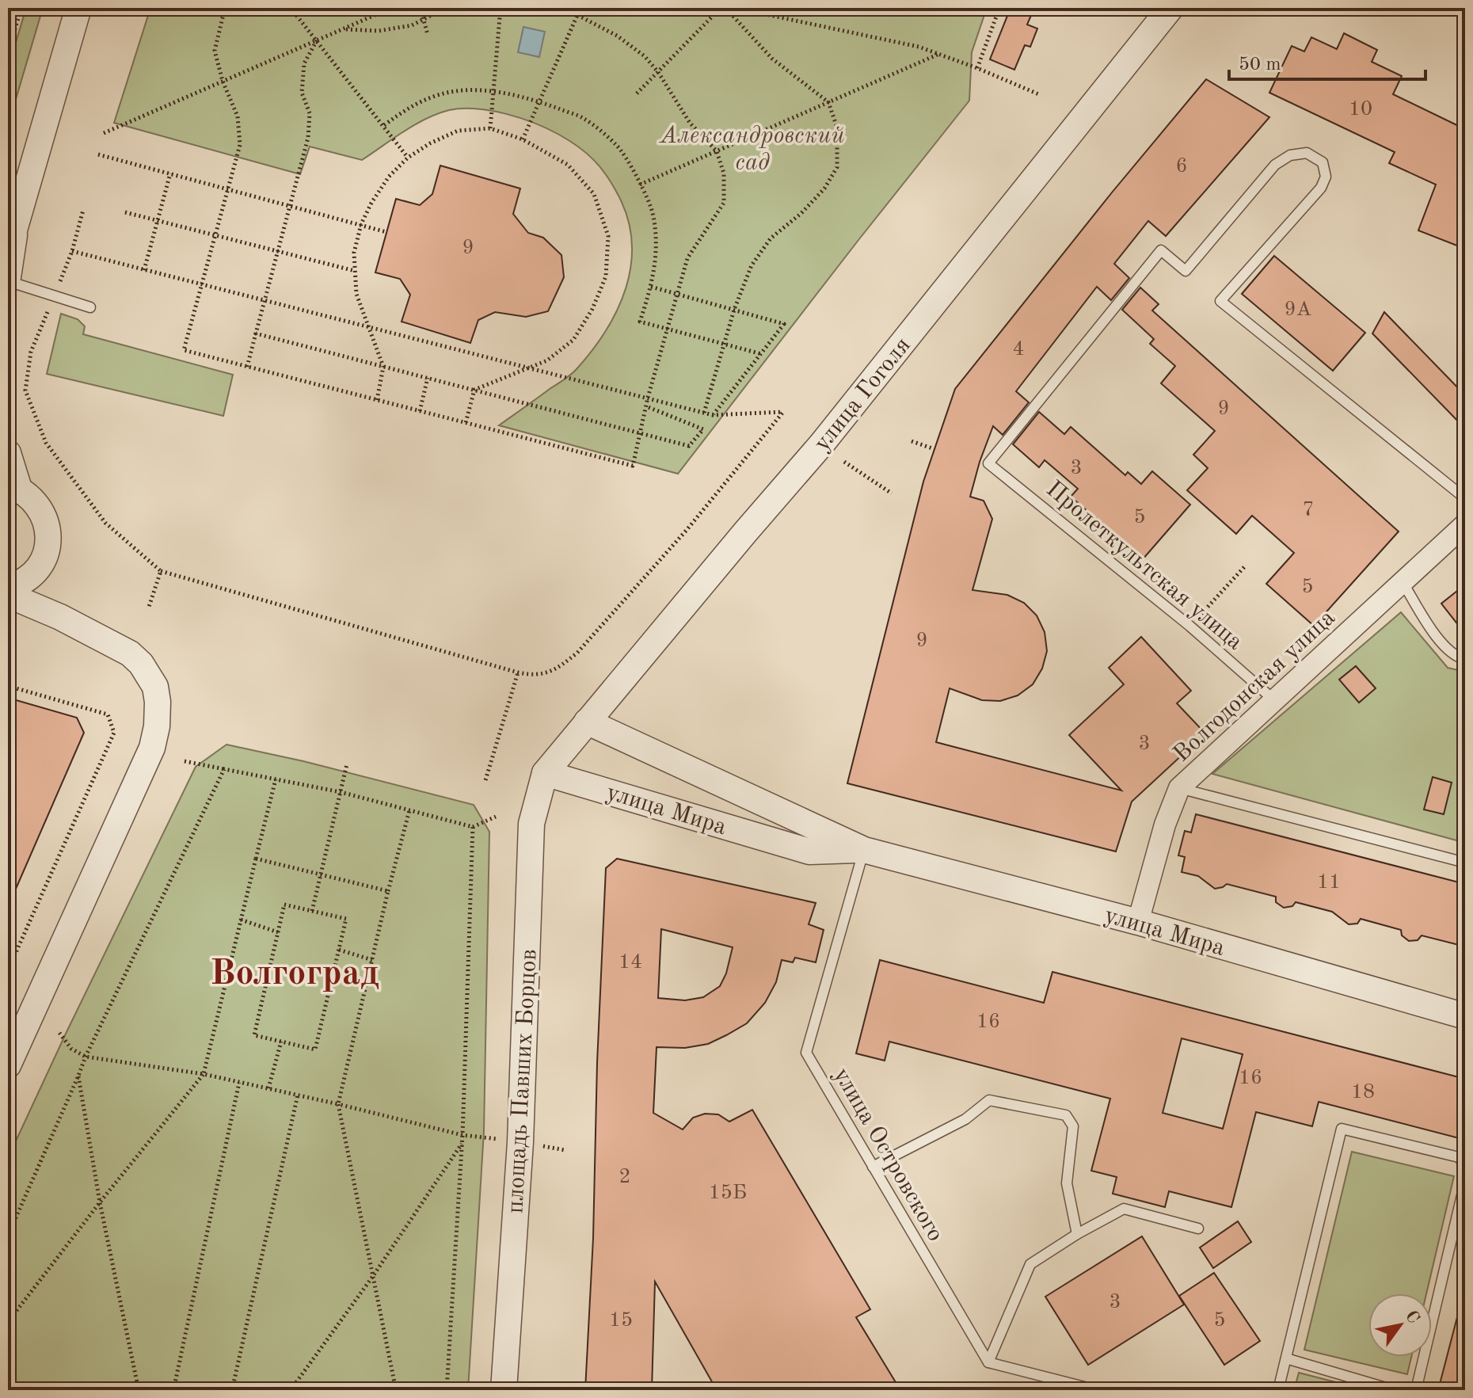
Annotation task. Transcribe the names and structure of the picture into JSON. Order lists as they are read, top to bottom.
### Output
{
  "streets": {
    "street": [
      "улица Гоголя",
      "Волгодонская улица",
      "улица Мира",
      "площадь Павших Борцов"
    ],
    "lane": ["Пролеткультская улица", "улица Островского"]
  },
  "crossings": [
    ["улица Гоголя", "улица Мира"],
    ["улица Гоголя", "площадь Павших Борцов"],
    ["Пролеткультская улица", "Волгодонская улица"],
    ["Волгодонская улица", "улица Мира"],
    ["улица Мира", "площадь Павших Борцов"],
    ["улица Мира", "улица Островского"]
  ],
  "districts": ["Волгоград"],
  "parks": ["Александровский сад"],
  "house_numbers": [
    "10",
    "6",
    "9",
    "9А",
    "4",
    "9",
    "3",
    "7",
    "5",
    "5",
    "9",
    "3",
    "11",
    "14",
    "16",
    "16",
    "18",
    "2",
    "15Б",
    "3",
    "15",
    "5"
  ],
  "scale_bar": "50 m",
  "north": "top right"
}
